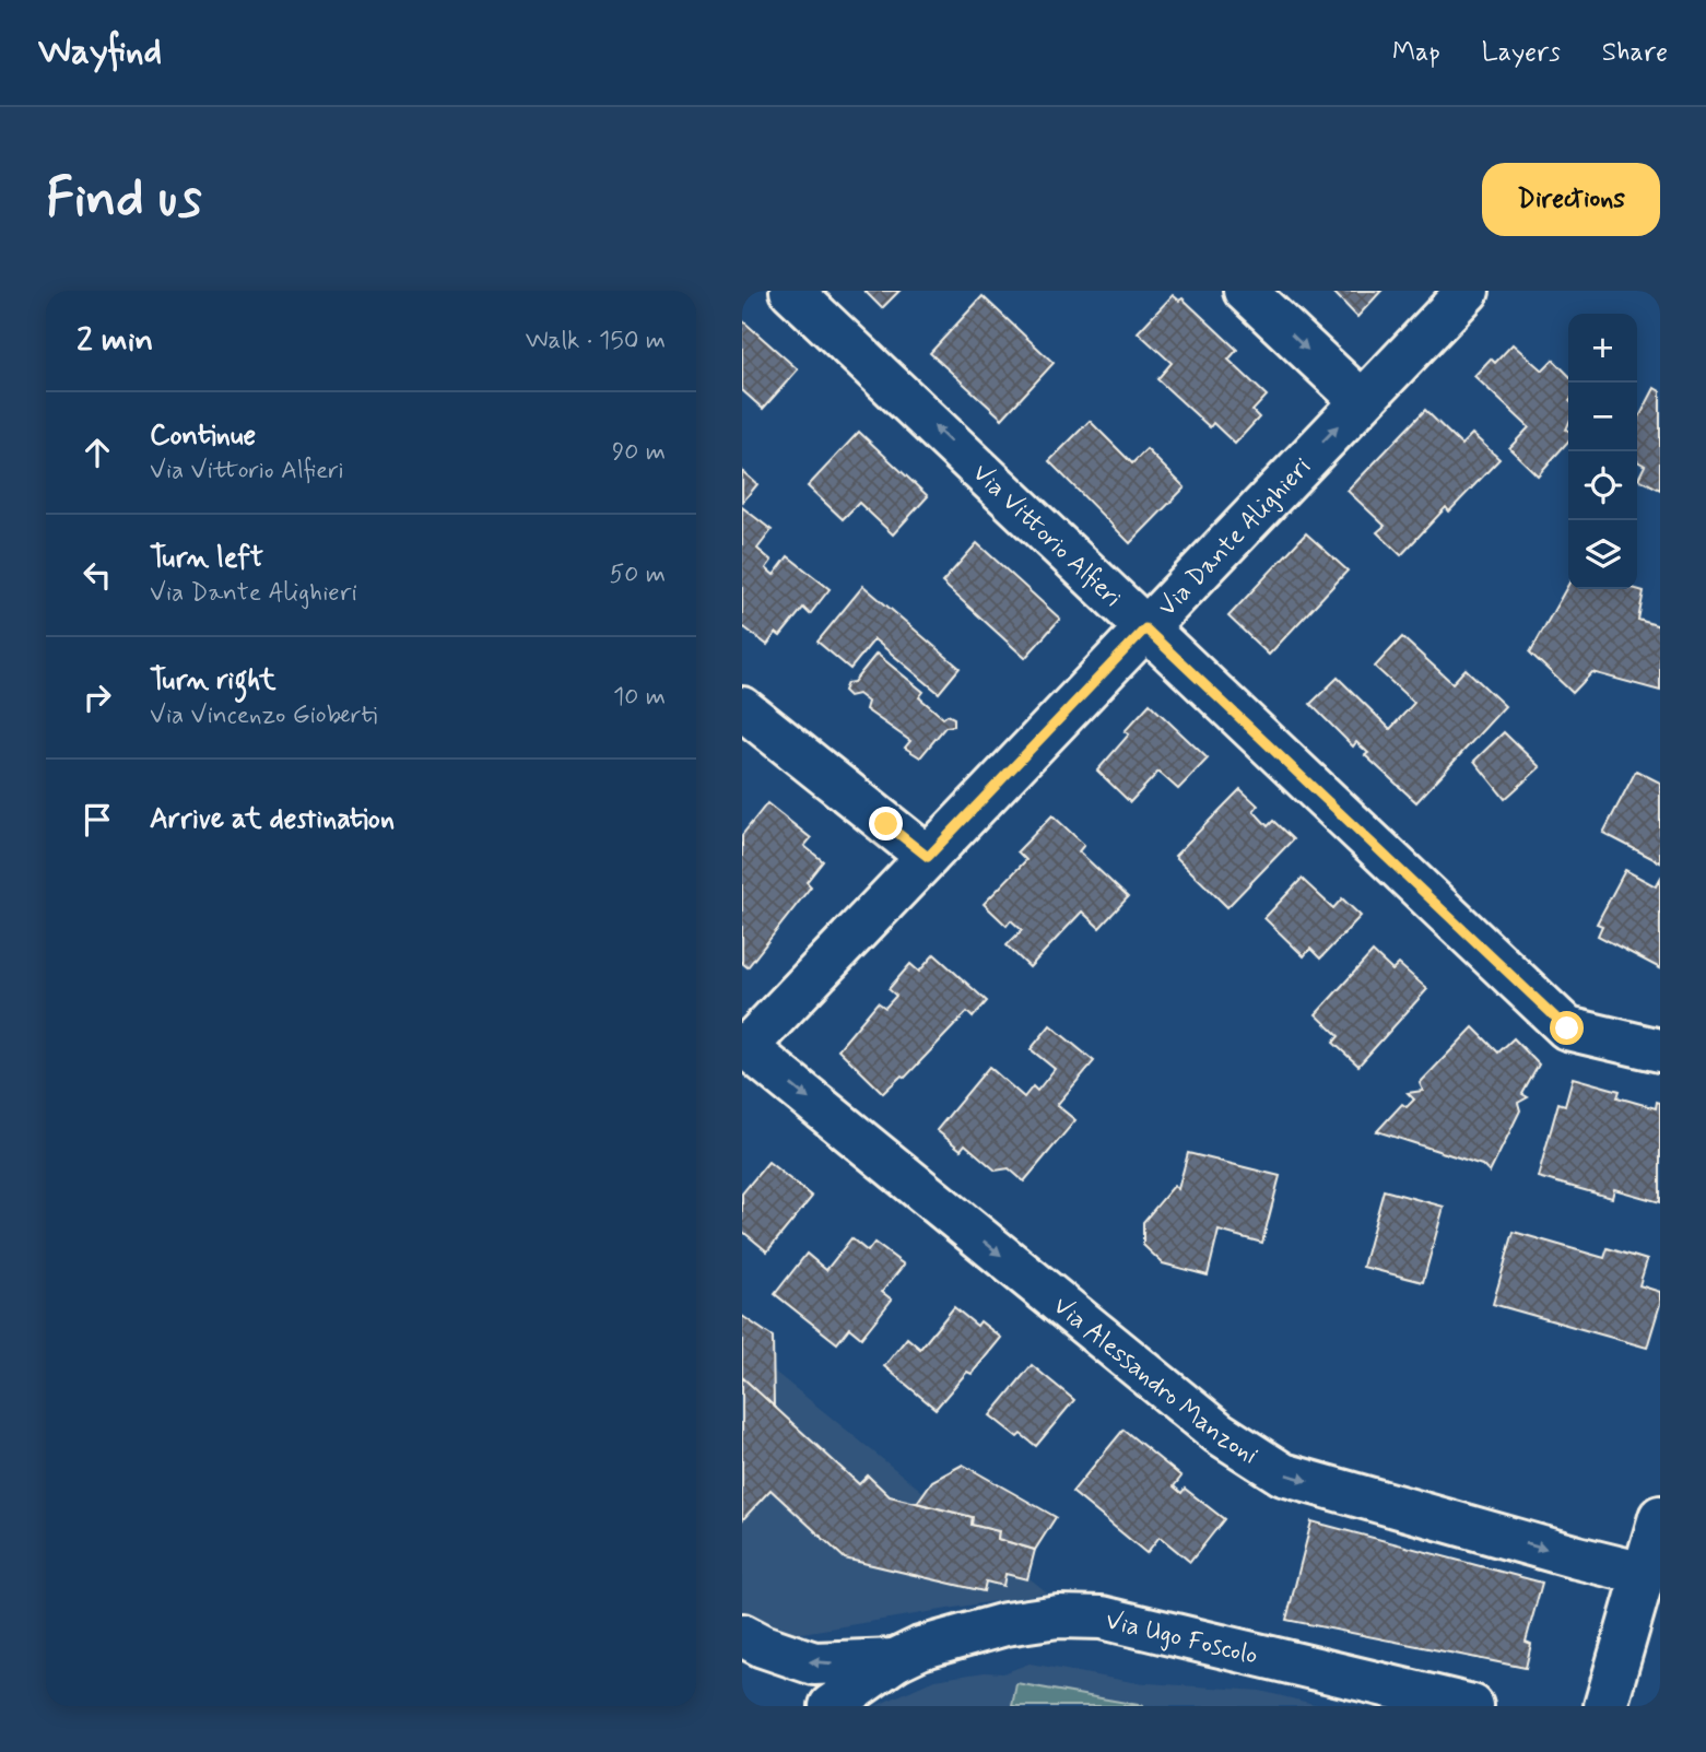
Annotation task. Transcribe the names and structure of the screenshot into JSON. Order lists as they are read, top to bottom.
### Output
{
  "streets": {
    "street": [
      "Via Vittorio Alfieri",
      "Via Dante Alighieri",
      "Via Alessandro Manzoni",
      "Via Ugo Foscolo"
    ]
  },
  "crossings": [
    ["Via Vittorio Alfieri", "Via Dante Alighieri"],
    ["Via Dante Alighieri", "Via Alessandro Manzoni"]
  ],
  "one_way": ["Via Alessandro Manzoni"],
  "page": {
    "header": "Wayfind",
    "nav": ["Map", "Layers", "Share"],
    "buttons": "Directions",
    "title": "Find us",
    "heading": ["2 min", "Walk · 150 m"],
    "map_buttons": ["+", "−"],
    "list": [
      ["Continue", "Via Vittorio Alfieri", "90 m"],
      ["Turn left", "Via Dante Alighieri", "50 m"],
      ["Turn right", "Via Vincenzo Gioberti", "10 m"],
      "Arrive at destination"
    ]
  }
}
